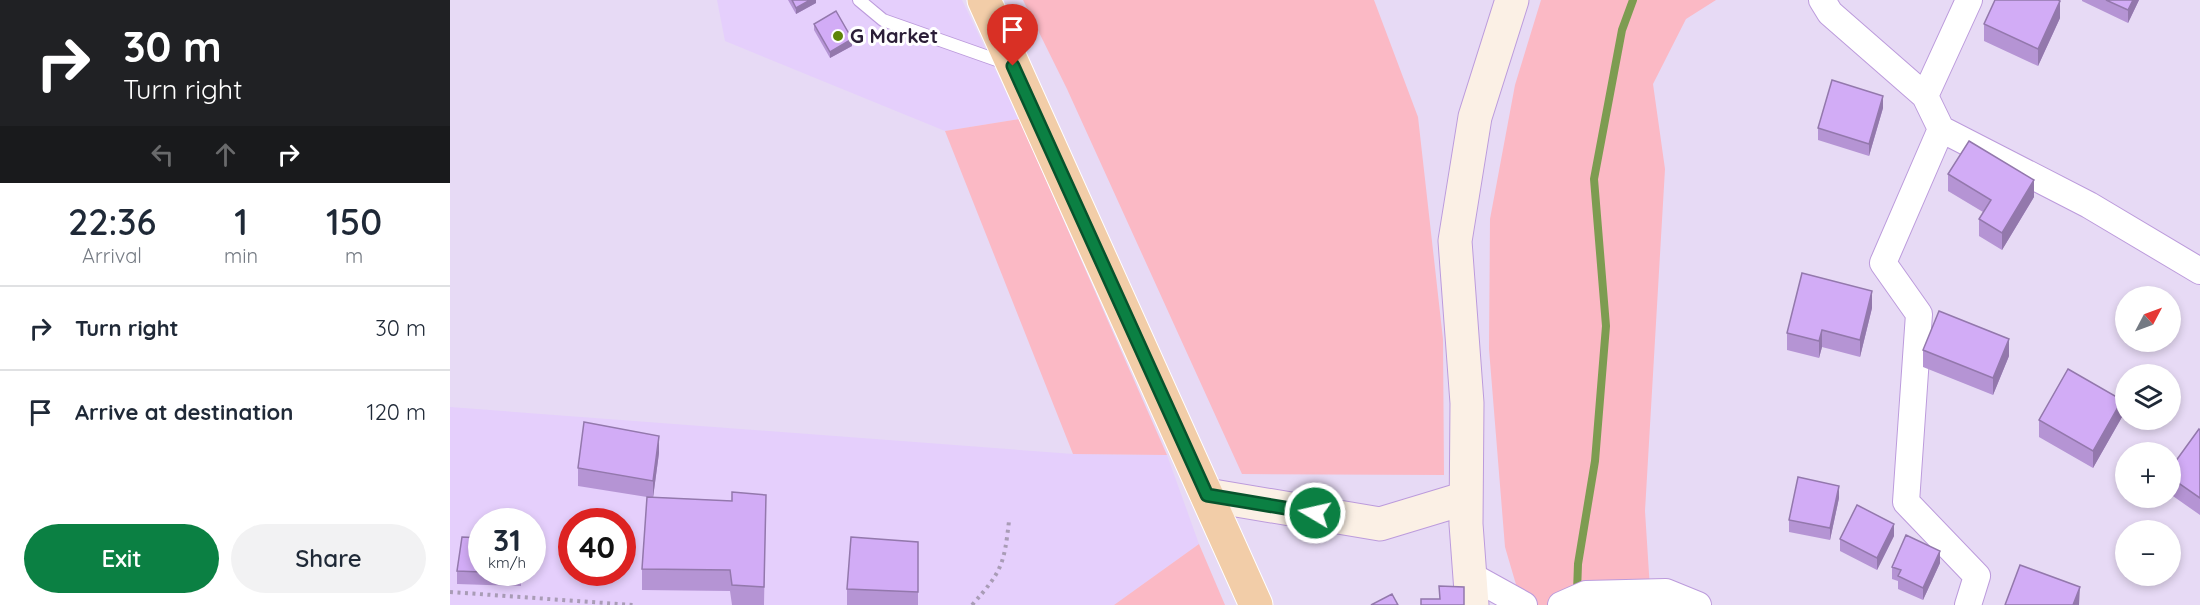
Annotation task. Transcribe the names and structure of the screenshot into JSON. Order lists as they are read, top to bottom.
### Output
{
  "places": ["G Market"],
  "north": "top right",
  "page": {
    "turn": ["30 m", "Turn right"],
    "eta": [
      "22:36",
      "Arrival",
      "1",
      "min",
      "150",
      "m"
    ],
    "list": [
      {
        "name": "Turn right",
        "value": "30 m"
      },
      {
        "name": "Arrive at destination",
        "value": "120 m"
      }
    ],
    "map_buttons": ["+", "−"],
    "speed": "31 km/h",
    "limit": "40",
    "buttons": ["Exit", "Share"]
  }
}
